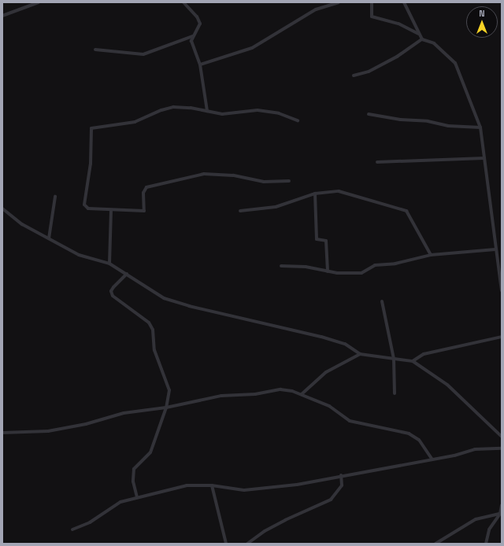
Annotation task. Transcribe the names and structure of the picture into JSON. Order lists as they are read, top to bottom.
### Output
{
  "north": "top"
}
